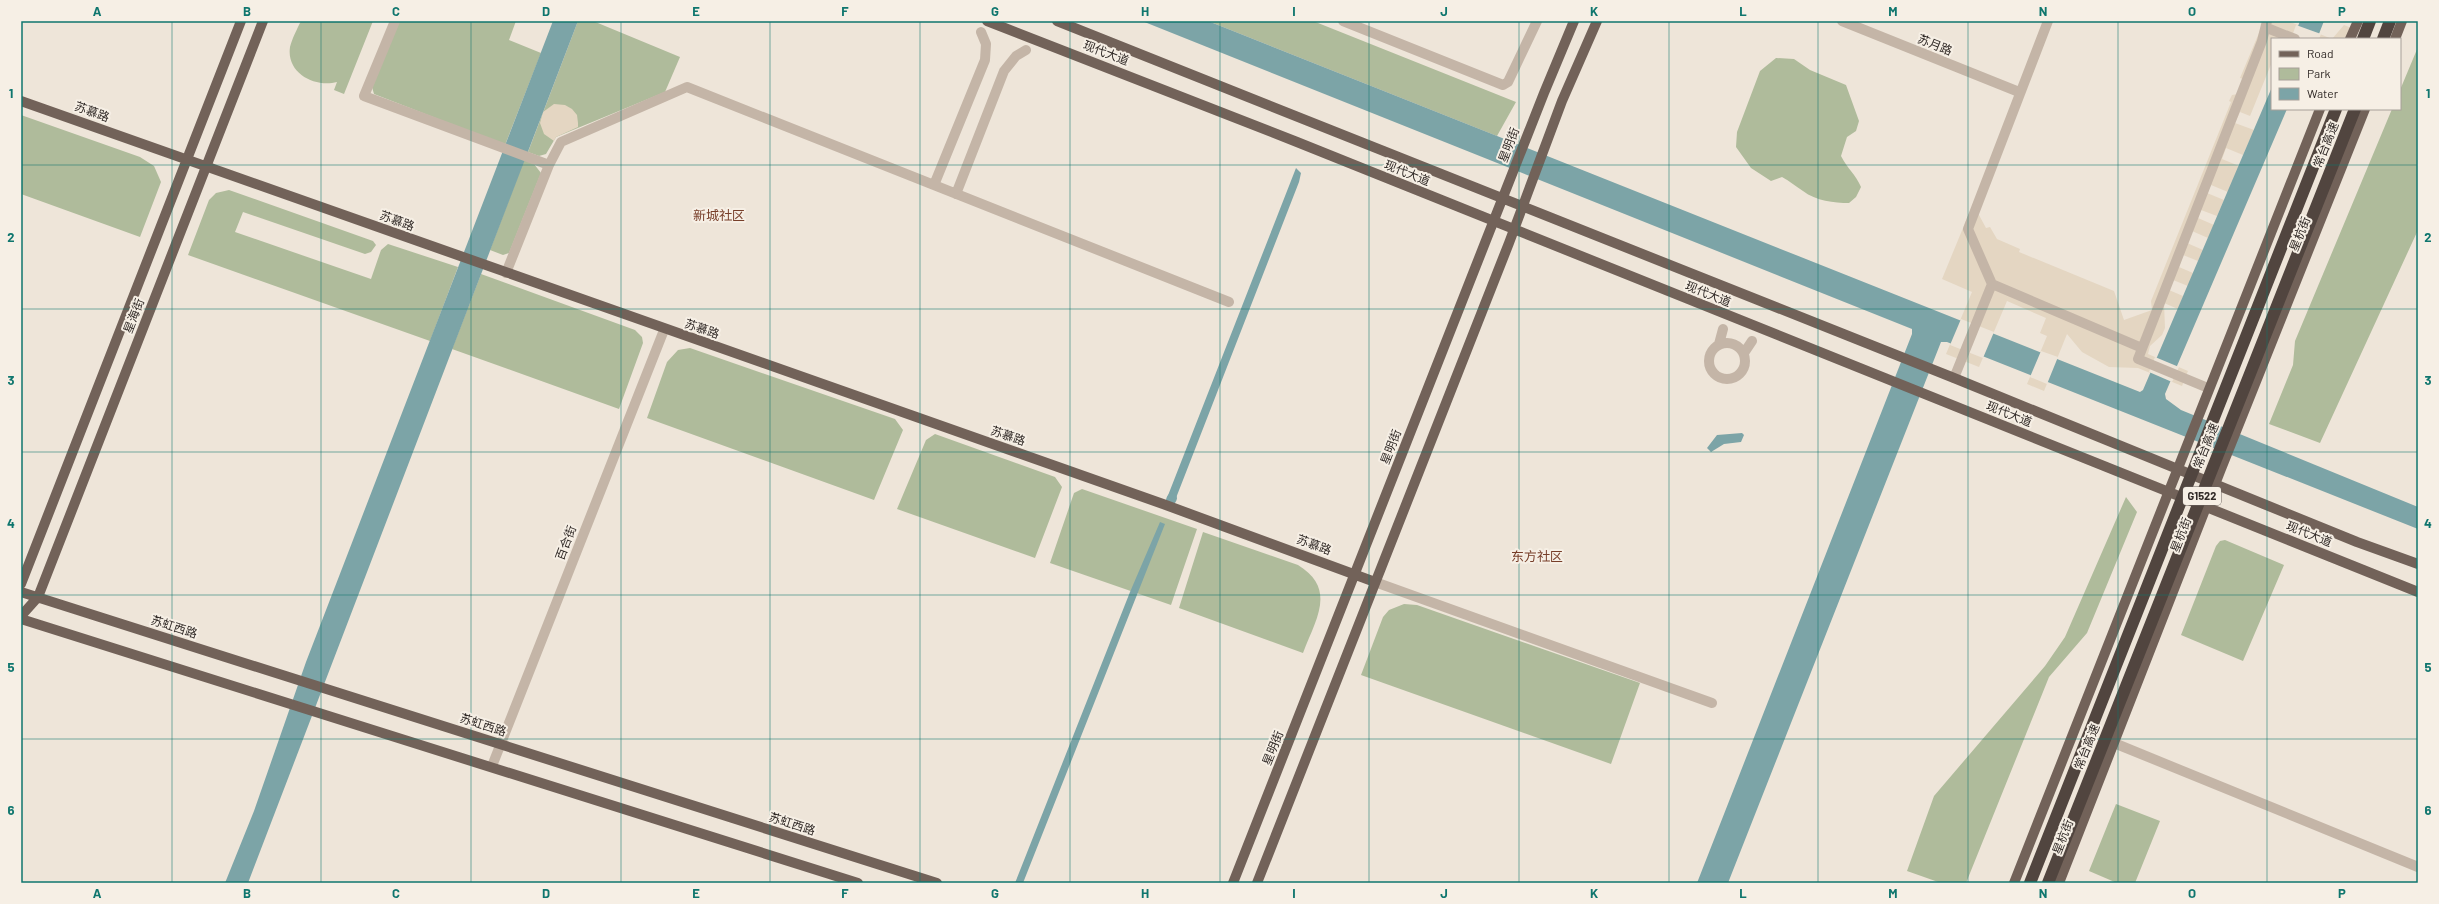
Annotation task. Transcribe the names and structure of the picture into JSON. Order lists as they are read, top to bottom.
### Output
{
  "streets": {
    "highway": ["常台高速", "G1522"],
    "main road": [
      "现代大道",
      "苏慕路",
      "星明街",
      "星杭街",
      "星海街",
      "苏虹西路"
    ],
    "street": ["苏月路", "百合街"]
  },
  "crossings": [
    ["现代大道", "星明街"],
    ["现代大道", "星杭街"],
    ["苏慕路", "星明街"],
    ["苏慕路", "星海街"],
    ["苏慕路", "百合街"],
    ["星海街", "苏虹西路"],
    ["百合街", "苏虹西路"]
  ],
  "districts": ["新城社区", "东方社区"],
  "legend": ["Road", "Park", "Water"],
  "grid": {
    "columns": [
      "A",
      "B",
      "C",
      "D",
      "E",
      "F",
      "G",
      "H",
      "I",
      "J",
      "K",
      "L",
      "M",
      "N",
      "O",
      "P"
    ],
    "rows": [
      "1",
      "2",
      "3",
      "4",
      "5",
      "6"
    ]
  }
}
